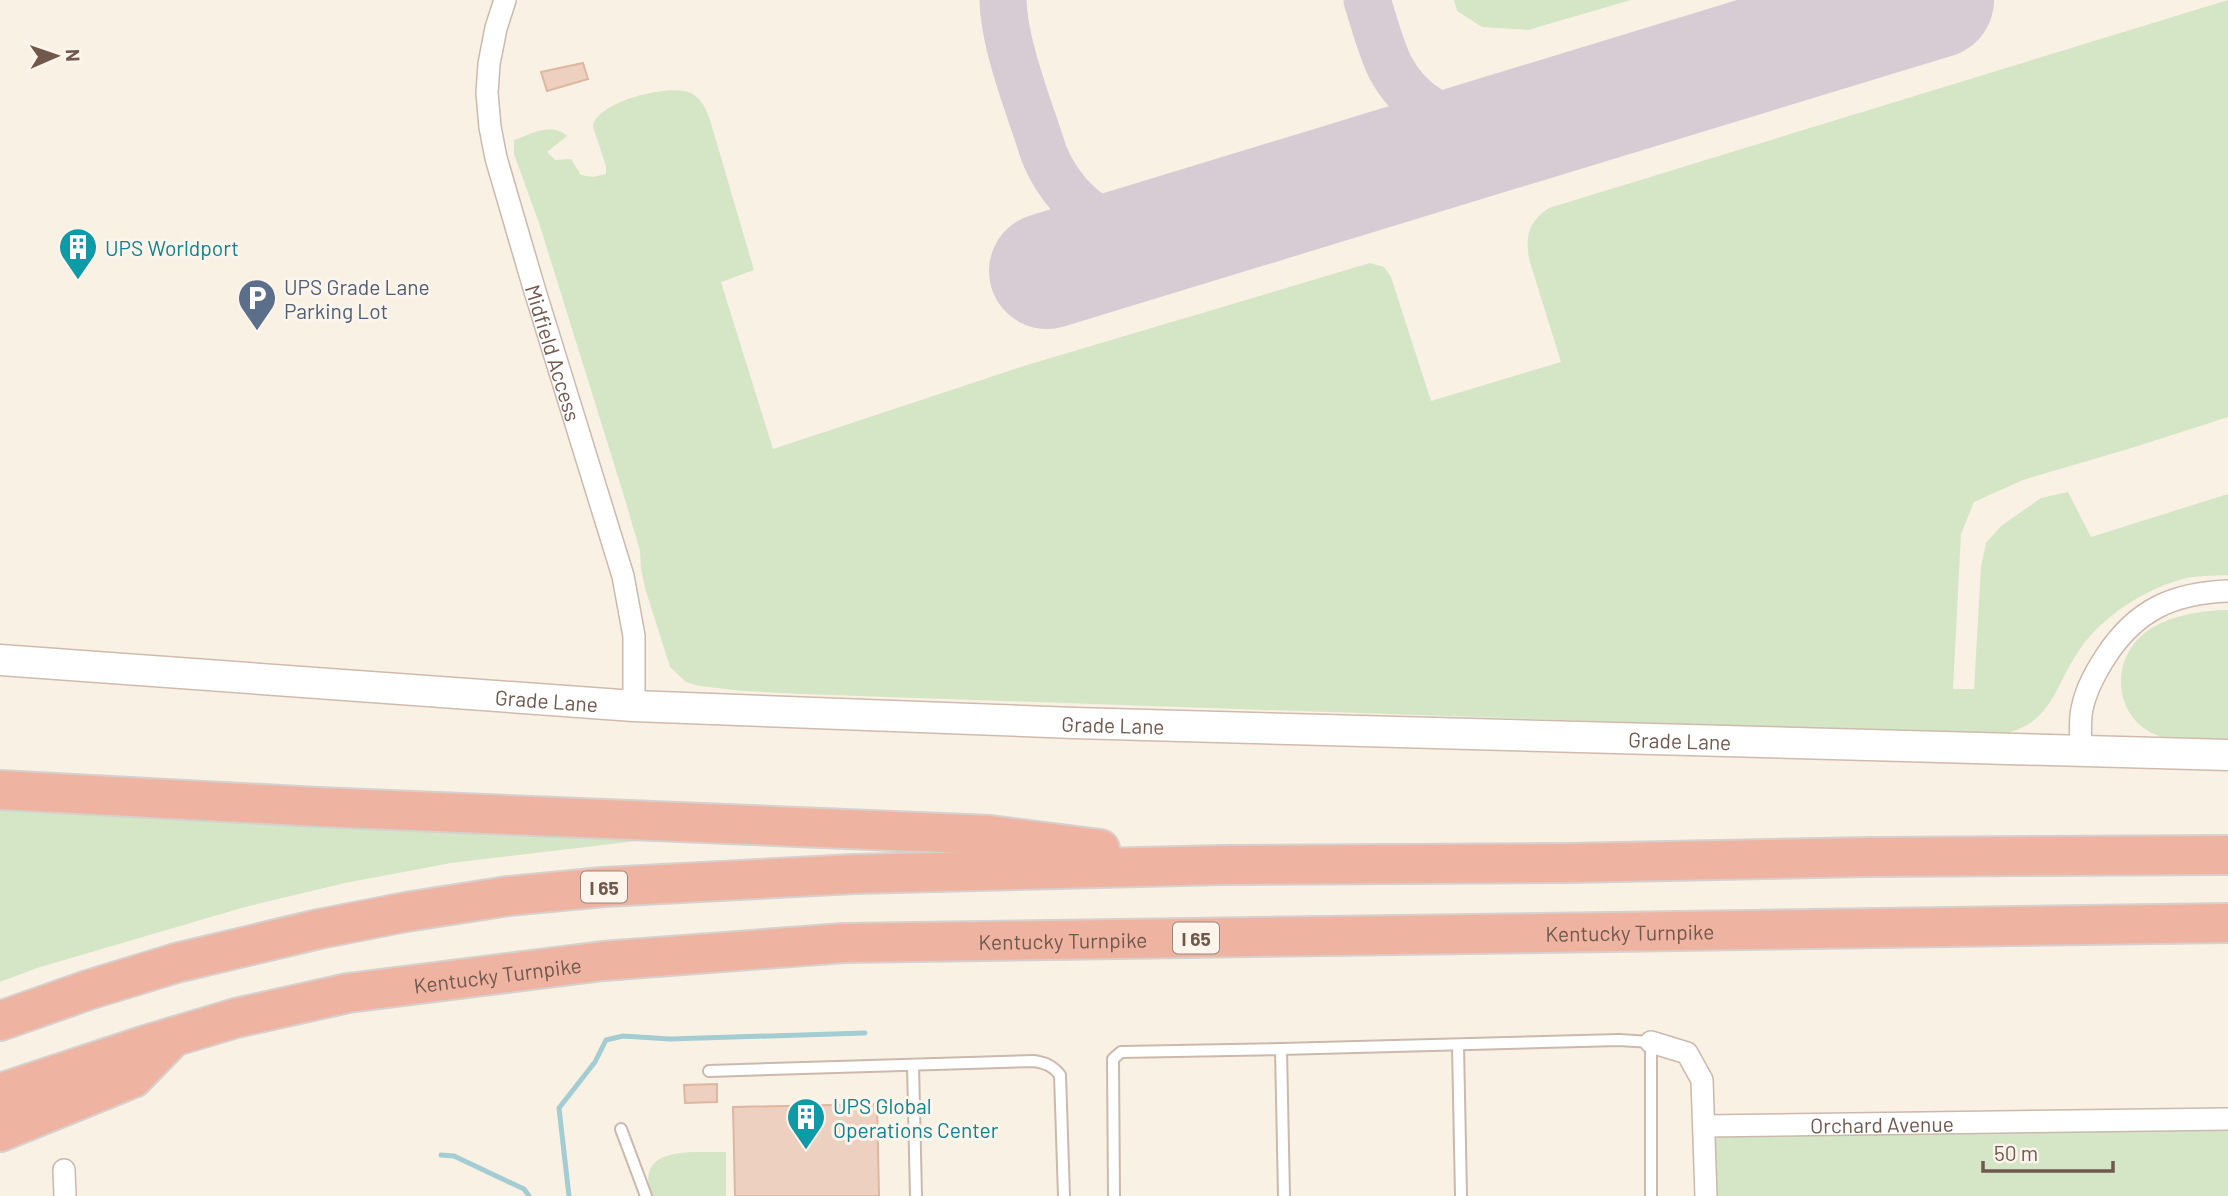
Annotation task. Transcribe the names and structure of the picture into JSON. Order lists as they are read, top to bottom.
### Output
{
  "streets": {
    "highway": ["I 65", "Kentucky Turnpike"],
    "main road": ["Grade Lane"],
    "street": ["Midfield Access", "Orchard Avenue"]
  },
  "crossings": [
    ["Midfield Access", "Grade Lane"]
  ],
  "places": {
    "building": ["UPS Worldport", "UPS Global Operations Center"],
    "parking": ["UPS Grade Lane Parking Lot"]
  },
  "scale_bar": "50 m",
  "north": "right"
}
